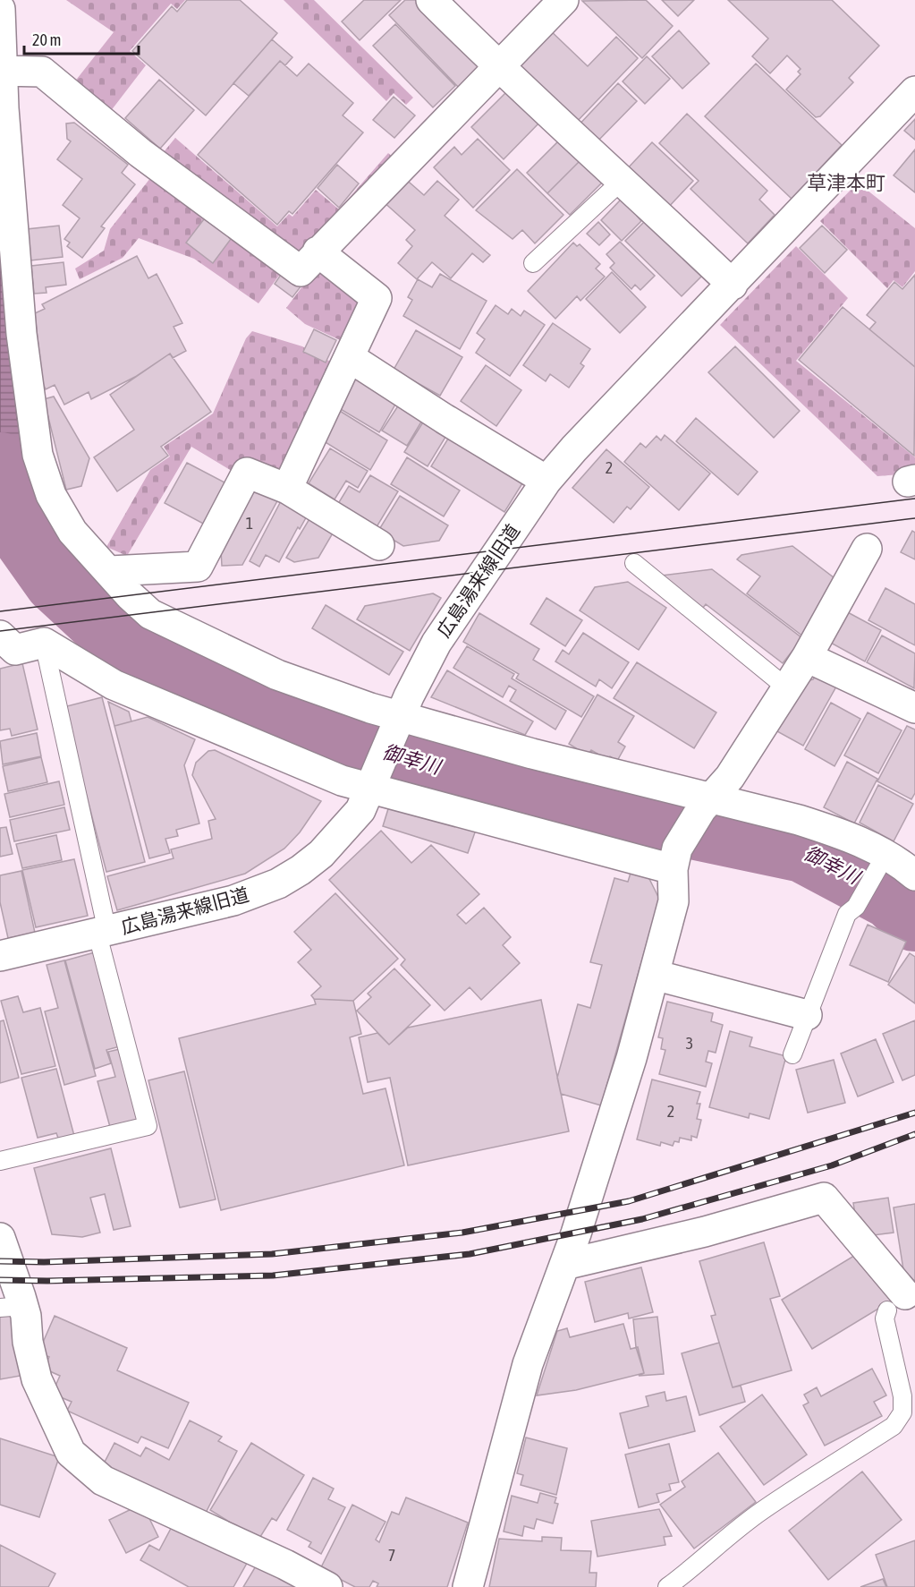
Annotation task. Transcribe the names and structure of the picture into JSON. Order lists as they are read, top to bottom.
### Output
{
  "streets": {
    "street": ["広島湯来線旧道"]
  },
  "districts": ["草津本町"],
  "water": ["御幸川"],
  "house_numbers": [
    "2",
    "1",
    "3",
    "2",
    "7"
  ],
  "scale_bar": "20 m"
}
